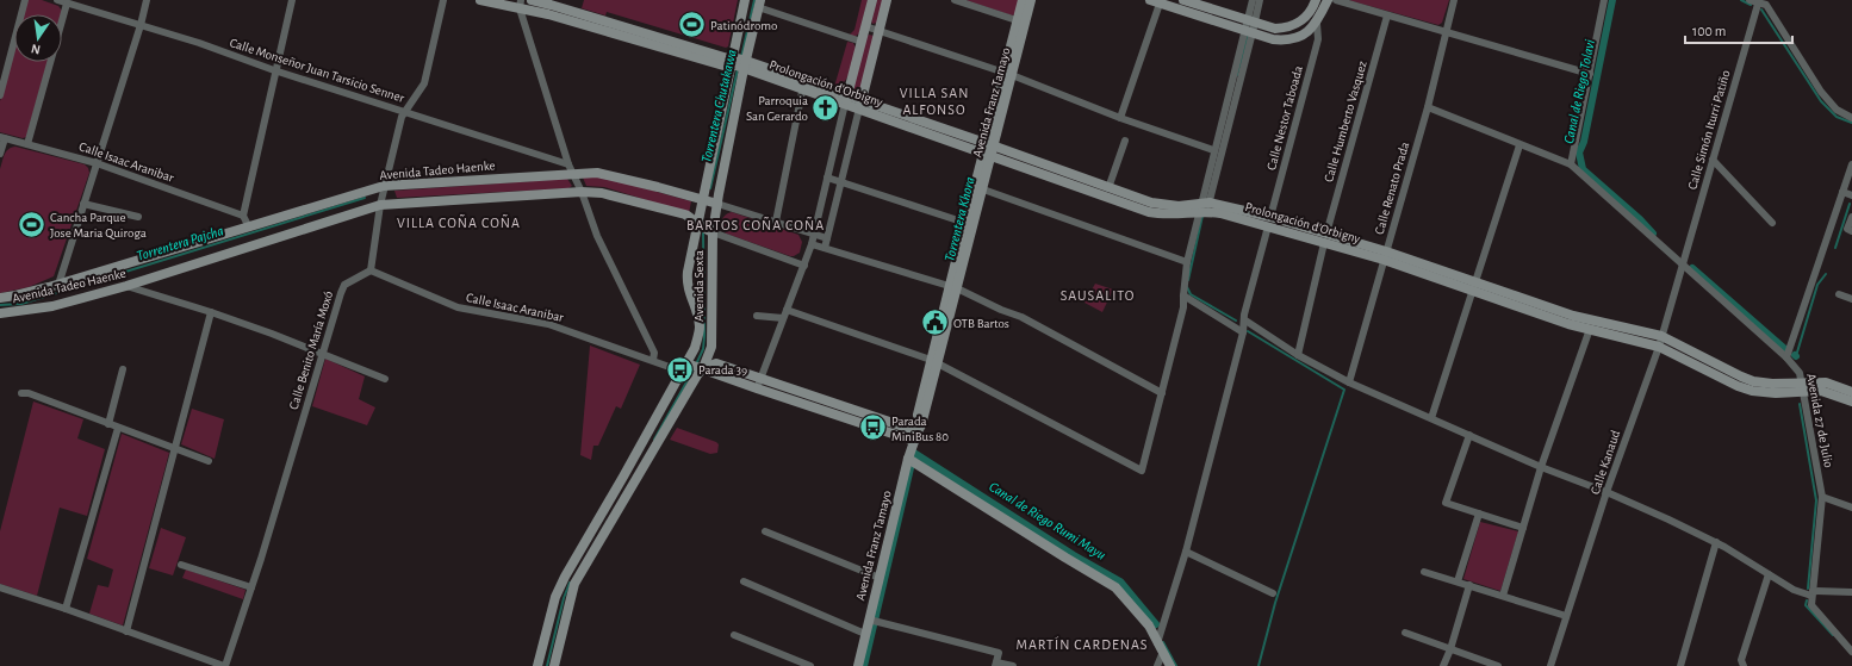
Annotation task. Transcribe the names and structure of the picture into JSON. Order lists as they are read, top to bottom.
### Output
{
  "streets": {
    "main road": [
      "Prolongación d'Orbigny",
      "Avenida Franz Tamayo",
      "Avenida Tadeo Haenke",
      "Avenida Sexta"
    ],
    "street": [
      "Calle Monseñor Juan Tarsicio Senner",
      "Calle Nestor Taboada",
      "Calle Humberto Vasquez",
      "Calle Simón Iturri Patiño",
      "Calle Isaac Aranibar",
      "Calle Renato Prada",
      "Calle Benito María Moxó",
      "Avenida 27 de Julio",
      "Calle Kanaud"
    ]
  },
  "crossings": [
    ["Prolongación d'Orbigny", "Avenida Franz Tamayo"],
    ["Prolongación d'Orbigny", "Calle Nestor Taboada"],
    ["Prolongación d'Orbigny", "Calle Humberto Vasquez"],
    ["Prolongación d'Orbigny", "Calle Renato Prada"],
    ["Prolongación d'Orbigny", "Avenida Sexta"],
    ["Prolongación d'Orbigny", "Avenida 27 de Julio"],
    ["Prolongación d'Orbigny", "Calle Kanaud"],
    ["Calle Simón Iturri Patiño", "Avenida 27 de Julio"],
    ["Calle Simón Iturri Patiño", "Calle Kanaud"],
    ["Calle Isaac Aranibar", "Avenida Sexta"],
    ["Calle Isaac Aranibar", "Calle Benito María Moxó"],
    ["Avenida Tadeo Haenke", "Avenida Sexta"],
    ["Avenida 27 de Julio", "Calle Kanaud"]
  ],
  "districts": [
    "VILLA SAN ALFONSO",
    "VILLA COÑA COÑA",
    "BARTOS COÑA COÑA",
    "SAUSALITO",
    "MARTÍN CARDENAS"
  ],
  "water": [
    "Canal de Riego Tolavi",
    "Torrentera Chutakawa",
    "Torrentera Khora",
    "Torrentera Pajcha",
    "Canal de Riego Rumi Mayu"
  ],
  "places": {
    "sports": ["Patinódromo", "Cancha Parque Jose Maria Quiroga"],
    "church": ["Parroquia San Gerardo"],
    "public building": ["OTB Bartos"],
    "bus stop": ["Parada 39", "Parada MiniBus 80"]
  },
  "scale_bar": "100 m",
  "north": "bottom"
}
